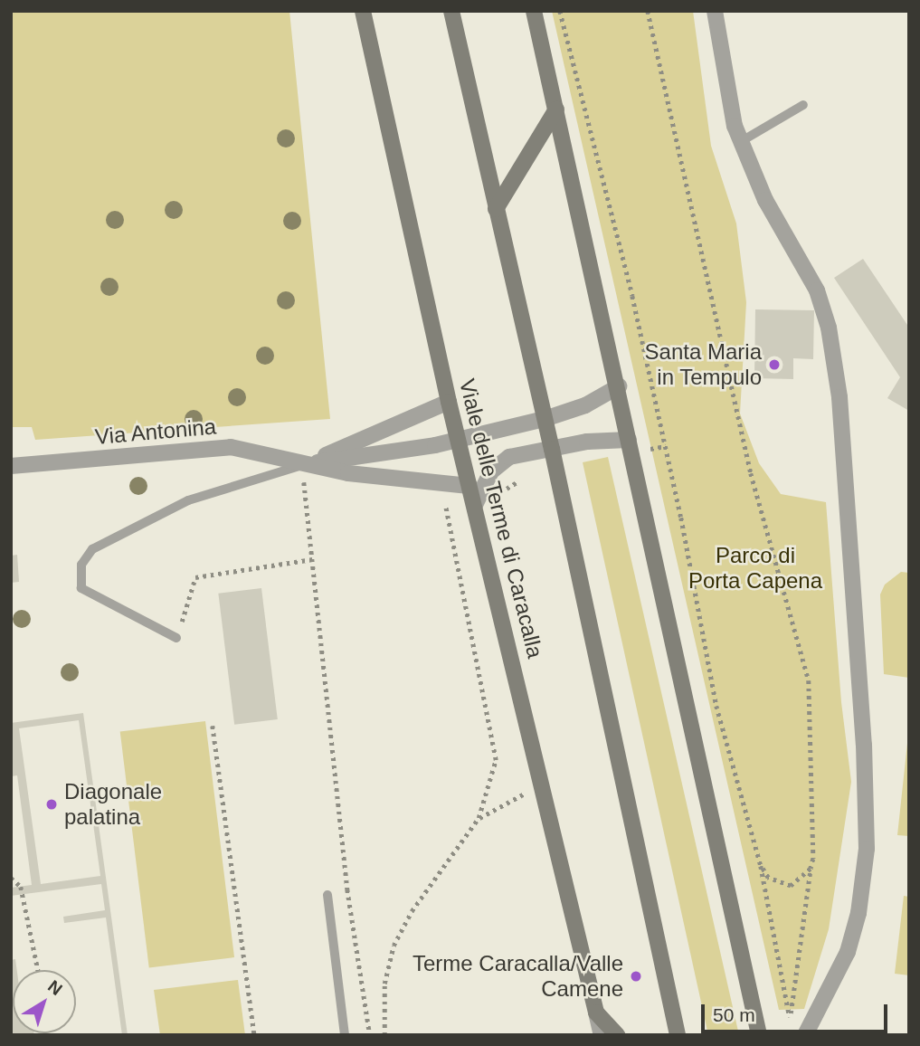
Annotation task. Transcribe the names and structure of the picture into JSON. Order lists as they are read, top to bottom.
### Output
{
  "streets": {
    "main road": ["Viale delle Terme di Caracalla"],
    "street": ["Via Antonina"]
  },
  "crossings": [
    ["Via Antonina", "Viale delle Terme di Caracalla"]
  ],
  "parks": ["Parco di Porta Capena"],
  "places": ["Santa Maria in Tempulo", "Diagonale palatina", "Terme Caracalla/Valle Camene"],
  "scale_bar": "50 m",
  "north": "top right"
}
